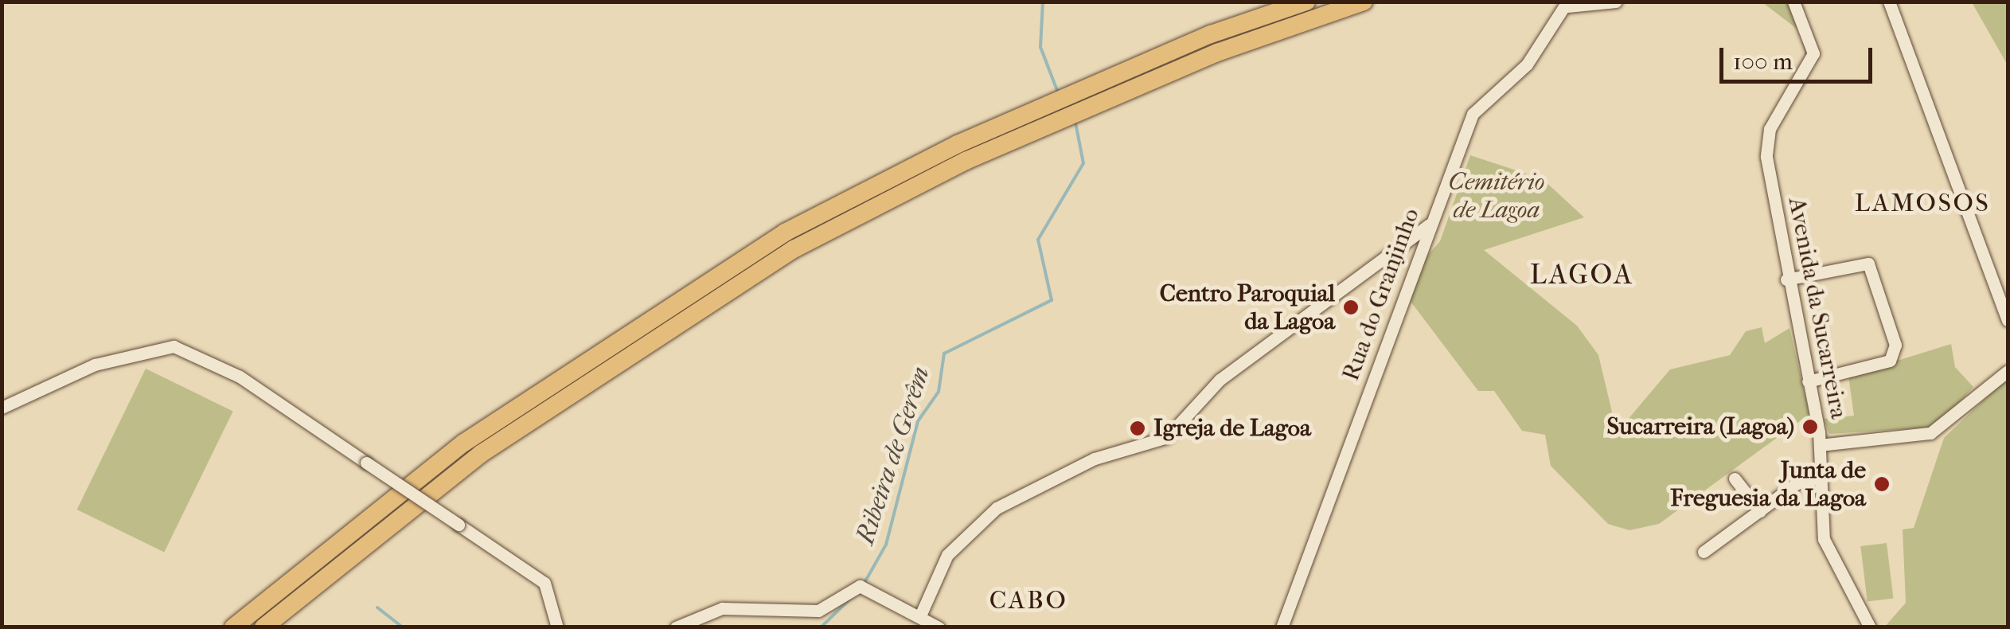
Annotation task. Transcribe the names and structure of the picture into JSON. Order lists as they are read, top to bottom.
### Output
{
  "streets": {
    "street": ["Rua do Granjinho", "Avenida da Sucarreira"]
  },
  "districts": ["LAMOSOS", "LAGOA", "CABO"],
  "water": ["Ribeira de Gerêm"],
  "parks": ["Cemitério de Lagoa"],
  "places": [
    "Centro Paroquial da Lagoa",
    "Sucarreira (Lagoa)",
    "Igreja de Lagoa",
    "Junta de Freguesia da Lagoa"
  ],
  "scale_bar": "100 m"
}
